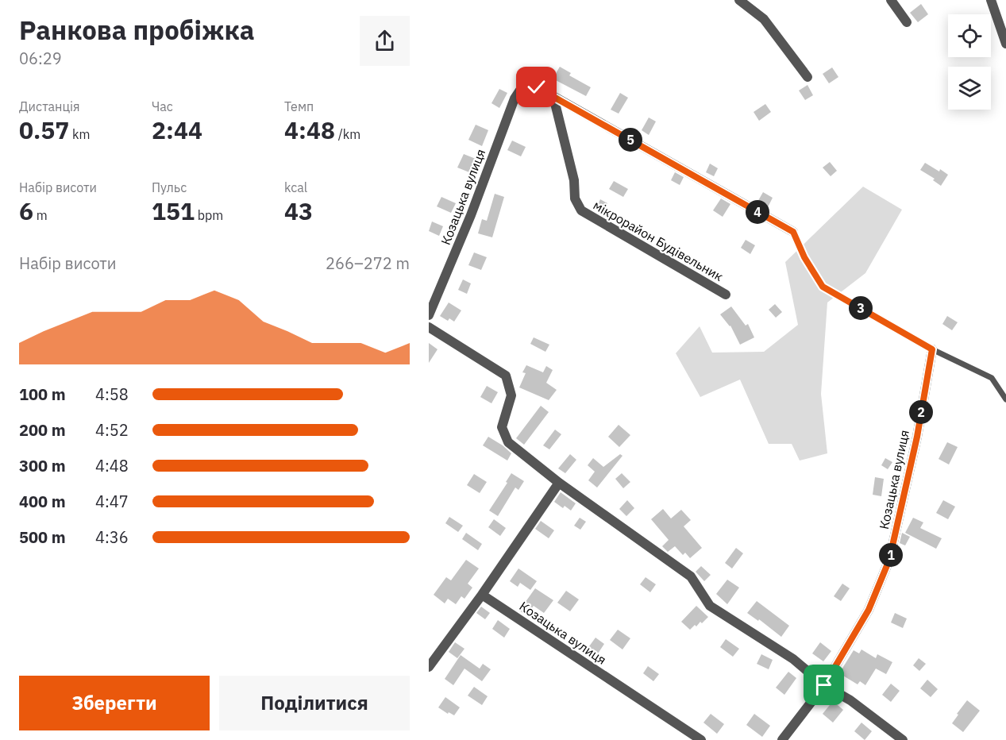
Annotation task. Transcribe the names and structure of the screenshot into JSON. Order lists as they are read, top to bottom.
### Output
{
  "streets": {
    "street": ["Козацька вулиця", "мікрорайон Будівельник"]
  },
  "crossings": [
    ["Козацька вулиця", "мікрорайон Будівельник"]
  ],
  "page": {
    "heading": ["Ранкова пробіжка", "06:29"],
    "stats": [
      ["Дистанція", "0.57 km"],
      ["Час", "2:44"],
      ["Темп", "4:48 /km"],
      ["Набір висоти", "6 m"],
      ["Пульс", "151 bpm"],
      ["kcal", "43"]
    ],
    "pins": [
      "5",
      "4",
      "3",
      "2",
      "1"
    ],
    "chart": ["Набір висоти", "266–272 m"],
    "list": [
      {
        "name": "100 m",
        "note": "4:58"
      },
      {
        "name": "200 m",
        "note": "4:52"
      },
      {
        "name": "300 m",
        "note": "4:48"
      },
      {
        "name": "400 m",
        "note": "4:47"
      },
      {
        "name": "500 m",
        "note": "4:36"
      }
    ],
    "buttons": ["Зберегти", "Поділитися"]
  }
}
